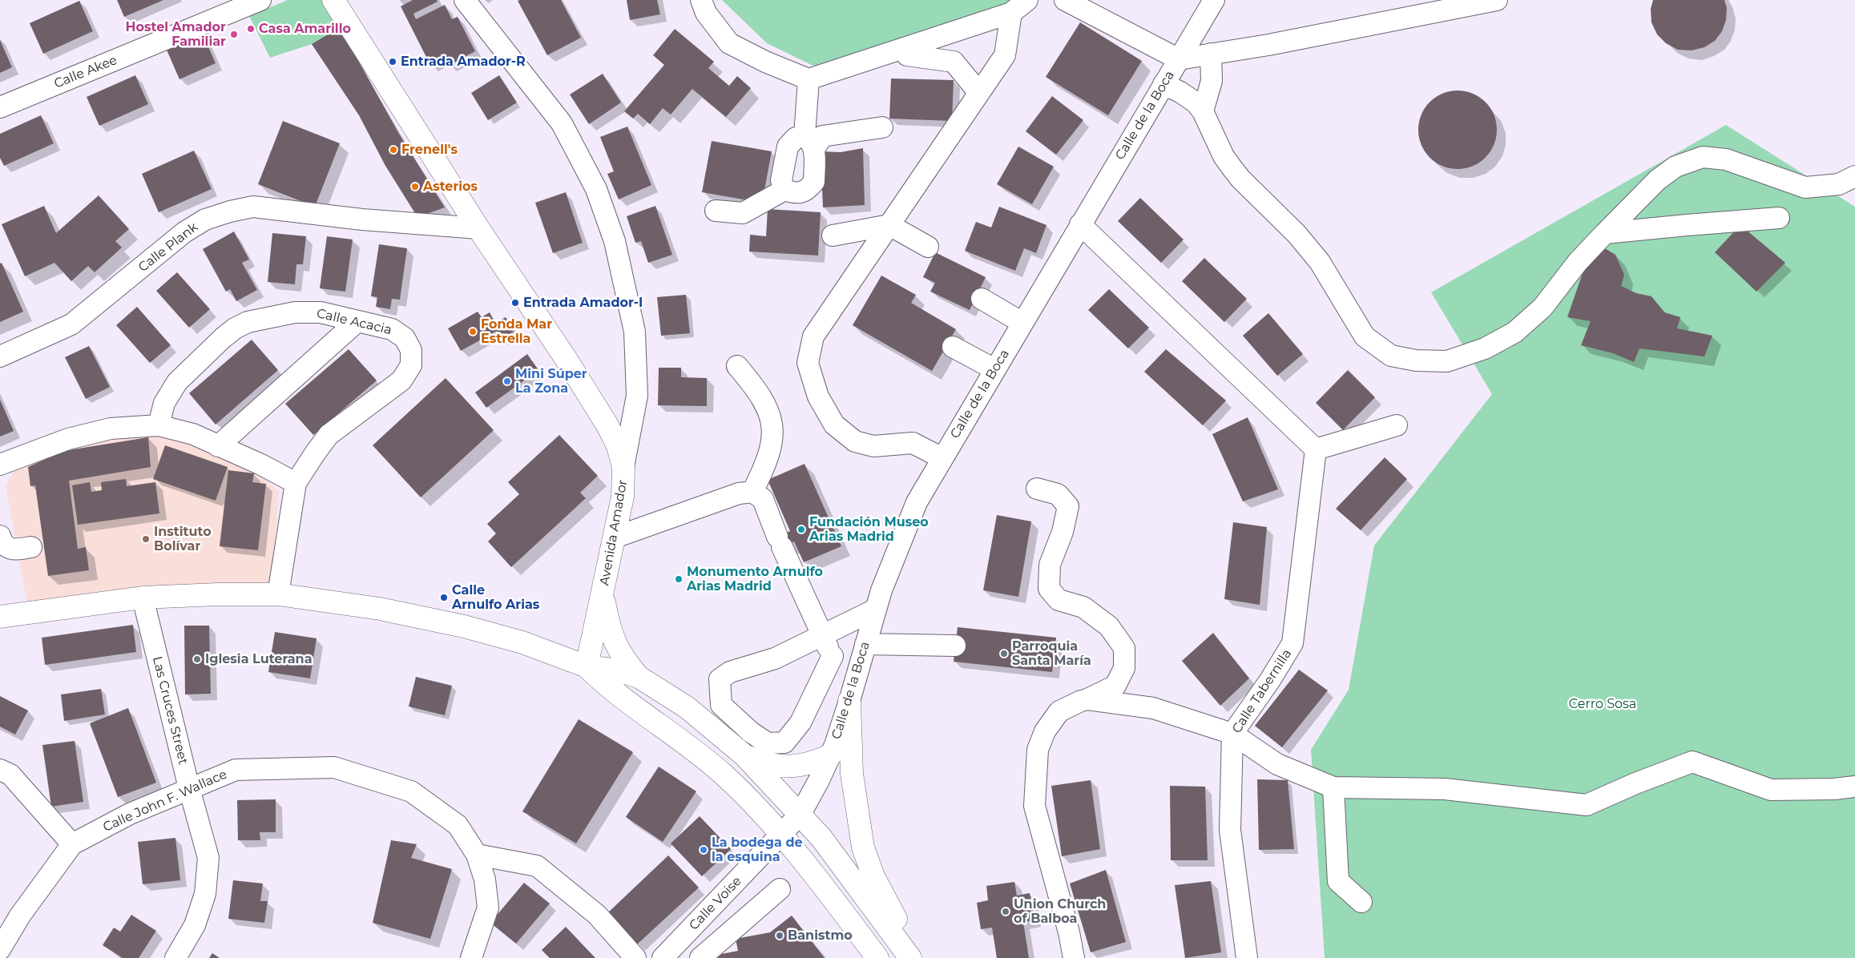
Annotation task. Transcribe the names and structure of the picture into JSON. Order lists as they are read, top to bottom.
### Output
{
  "streets": {
    "main road": ["Avenida Amador"],
    "street": [
      "Calle Akee",
      "Calle de la Boca",
      "Calle Plank",
      "Calle Acacia",
      "Calle Tabernilla",
      "Las Cruces Street",
      "Calle John F. Wallace",
      "Calle Voise"
    ]
  },
  "crossings": [
    ["Calle de la Boca", "Calle Voise"],
    ["Calle Plank", "Avenida Amador"],
    ["Las Cruces Street", "Calle John F. Wallace"]
  ],
  "parks": ["Cerro Sosa"],
  "places": [
    "Casa Amarillo",
    "Hostel Amador Familiar",
    "Entrada Amador-R",
    "Frenell's",
    "Asterios",
    "Entrada Amador-I",
    "Fonda Mar Estrella",
    "Mini Súper La Zona",
    "Fundación Museo Arias Madrid",
    "Instituto Bolívar",
    "Monumento Arnulfo Arias Madrid",
    "Calle Arnulfo Arias",
    "Parroquia Santa María",
    "Iglesia Luterana",
    "La bodega de la esquina",
    "Union Church of Balboa",
    "Banistmo"
  ]
}
